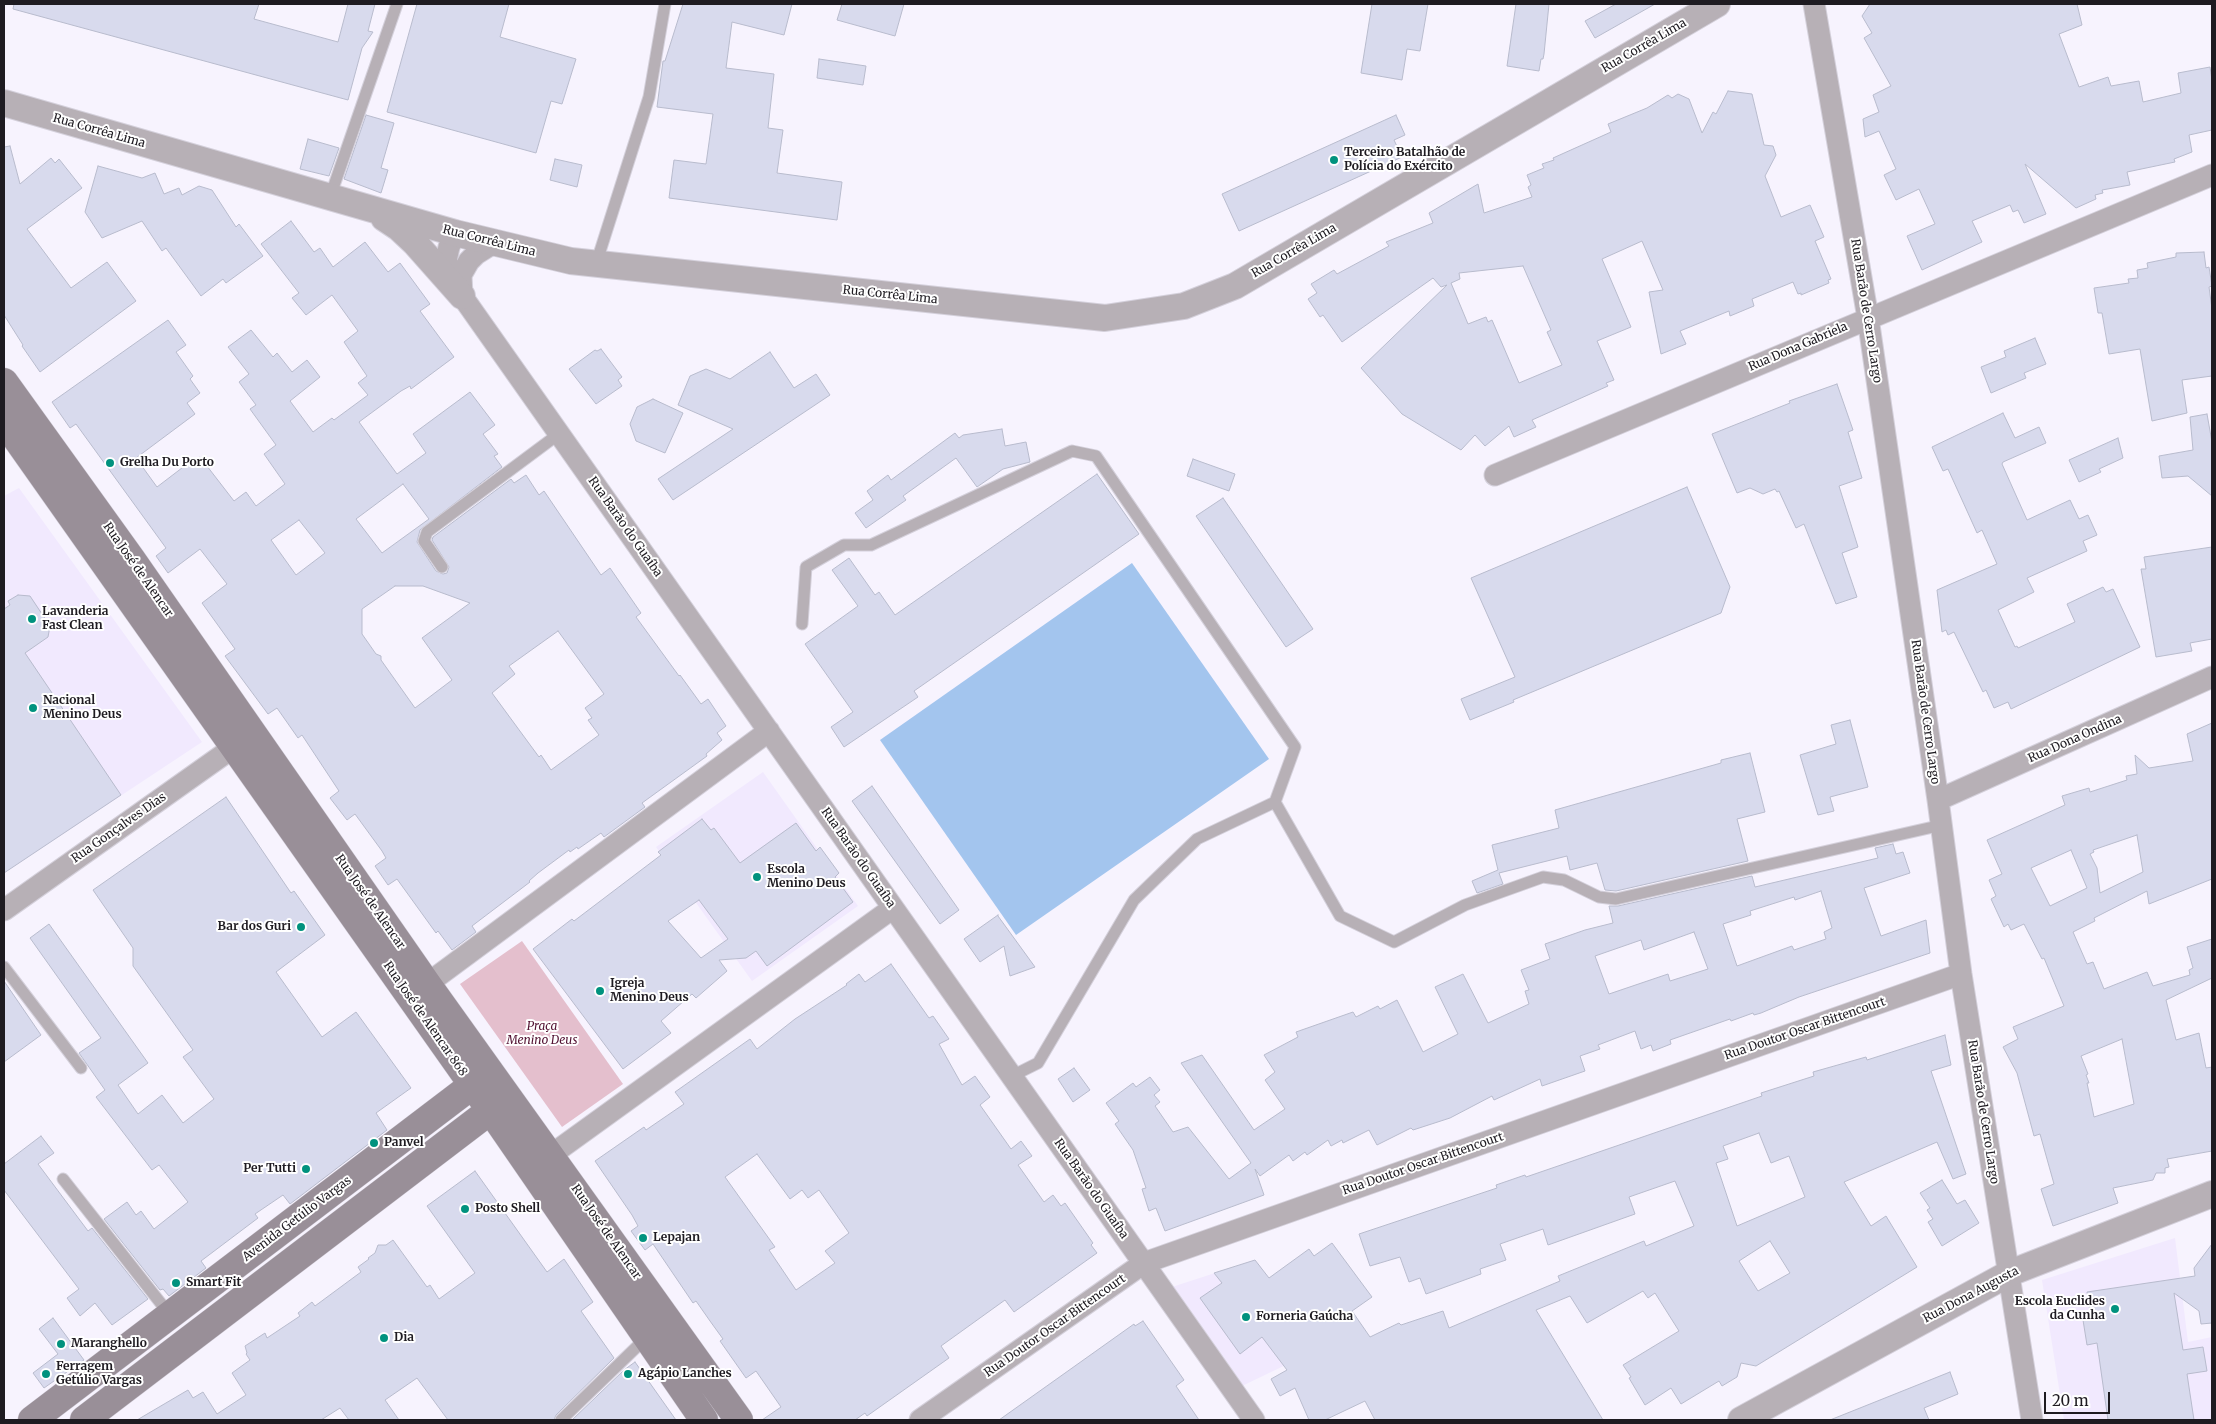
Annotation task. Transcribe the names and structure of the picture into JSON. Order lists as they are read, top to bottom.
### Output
{
  "streets": {
    "main road": ["Rua José de Alencar", "Rua José de Alencar 868", "Avenida Getúlio Vargas"],
    "street": [
      "Rua Corrêa Lima",
      "Rua Barão de Cerro Largo",
      "Rua Dona Gabriela",
      "Rua Barão do Guaíba",
      "Rua Dona Ondina",
      "Rua Gonçalves Dias",
      "Rua Doutor Oscar Bittencourt",
      "Rua Dona Augusta"
    ]
  },
  "crossings": [
    ["Rua Corrêa Lima", "Rua Barão do Guaíba"],
    ["Rua Barão de Cerro Largo", "Rua Dona Gabriela"],
    ["Rua Barão de Cerro Largo", "Rua Dona Ondina"],
    ["Rua Barão de Cerro Largo", "Rua Doutor Oscar Bittencourt"],
    ["Rua Barão de Cerro Largo", "Rua Dona Augusta"],
    ["Rua Barão do Guaíba", "Rua Doutor Oscar Bittencourt"],
    ["Rua José de Alencar", "Rua Gonçalves Dias"],
    ["Rua José de Alencar", "Rua José de Alencar 868"],
    ["Rua José de Alencar", "Avenida Getúlio Vargas"],
    ["Rua José de Alencar 868", "Avenida Getúlio Vargas"]
  ],
  "parks": ["Praça Menino Deus"],
  "places": [
    "Terceiro Batalhão de Polícia do Exército",
    "Grelha Du Porto",
    "Lavanderia Fast Clean",
    "Nacional Menino Deus",
    "Escola Menino Deus",
    "Bar dos Guri",
    "Igreja Menino Deus",
    "Panvel",
    "Per Tutti",
    "Posto Shell",
    "Lepajan",
    "Smart Fit",
    "Escola Euclides da Cunha",
    "Forneria Gaúcha",
    "Dia",
    "Maranghello",
    "Ferragem Getúlio Vargas",
    "Agápio Lanches"
  ],
  "scale_bar": "20 m"
}
